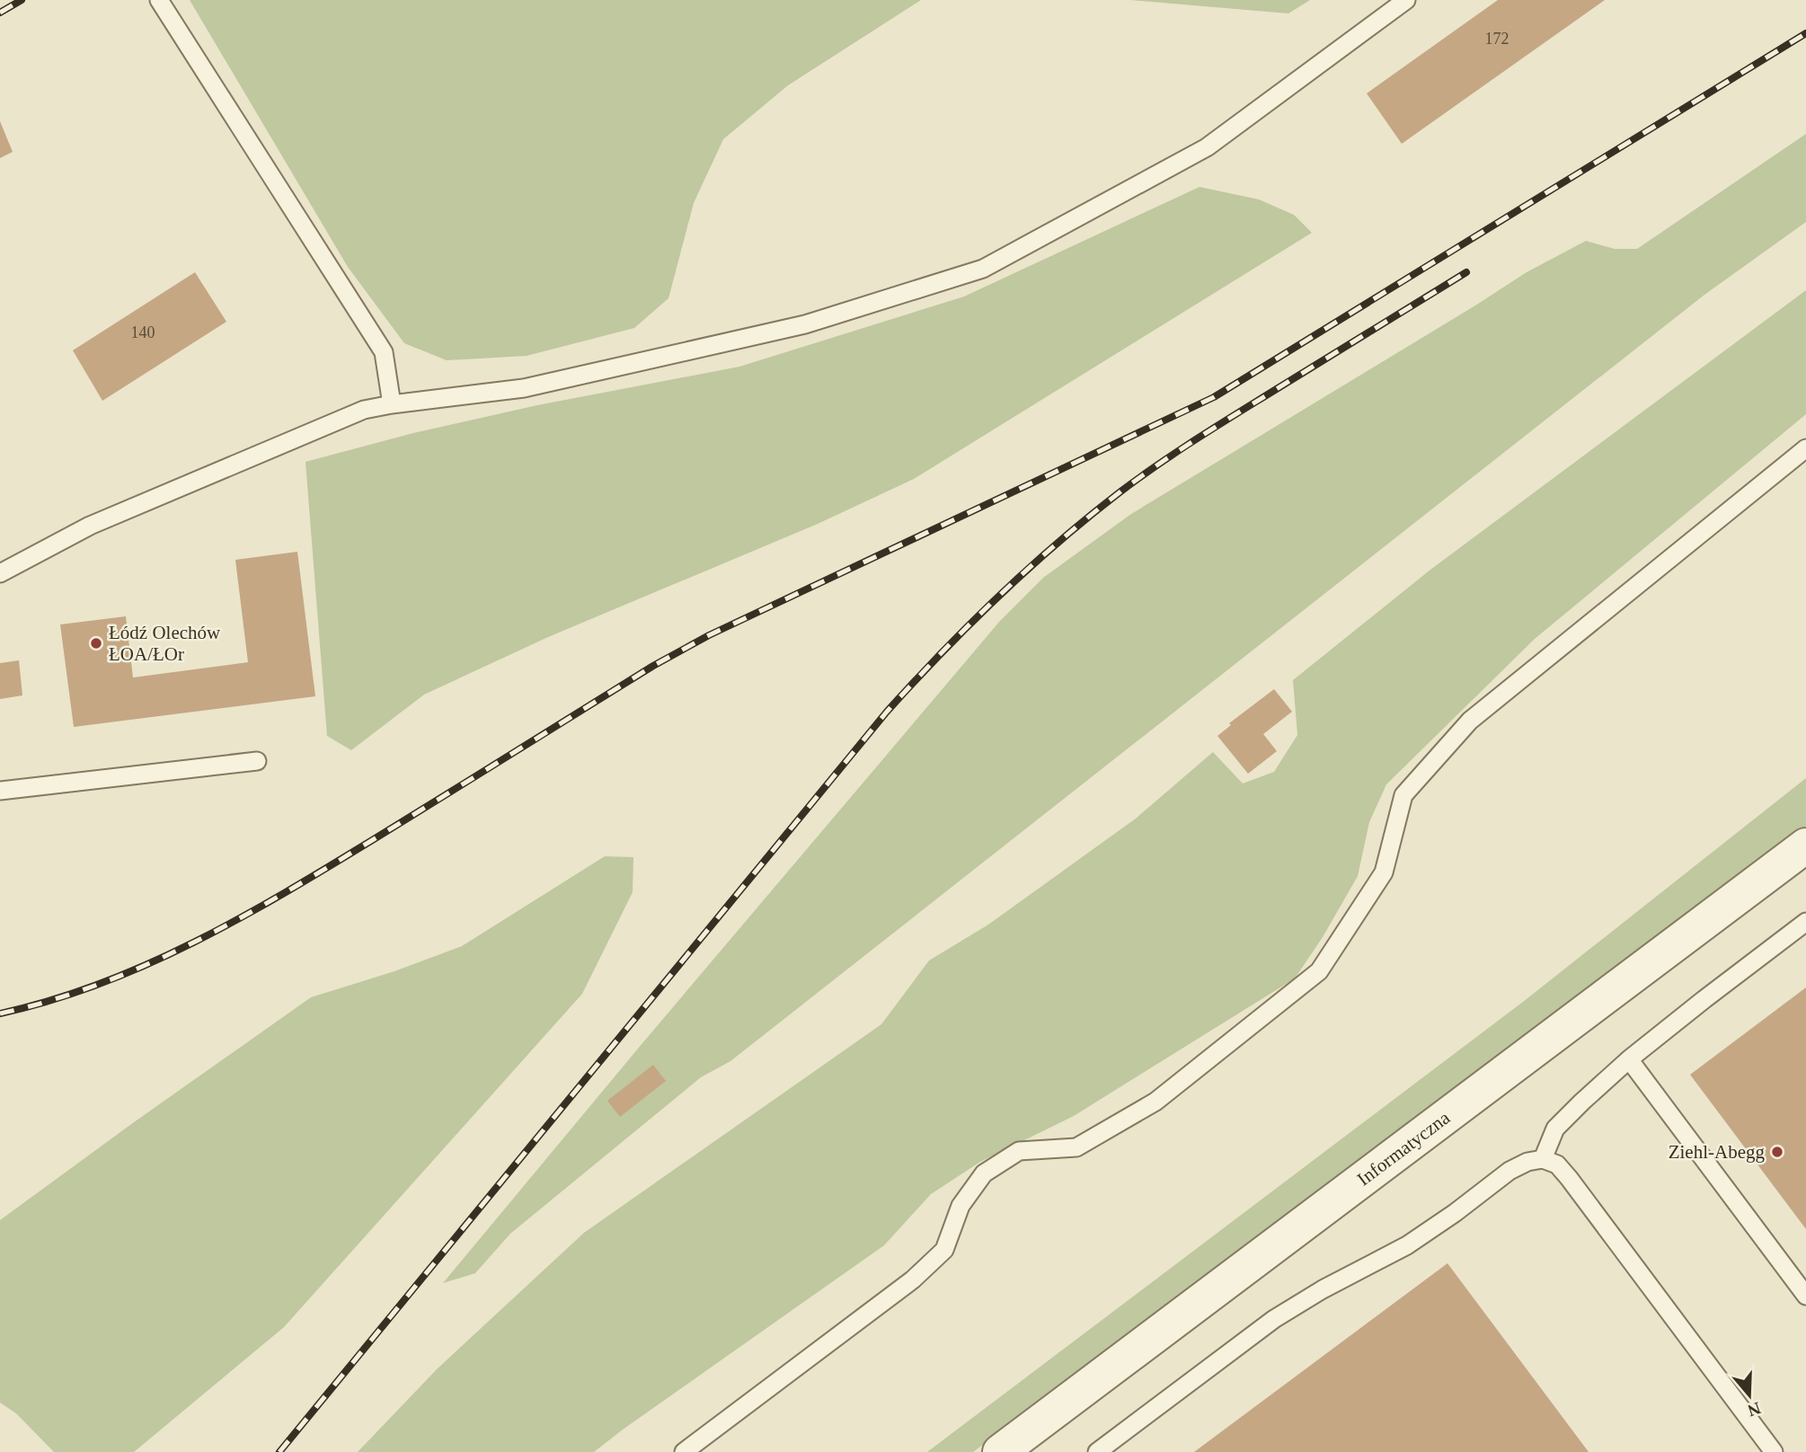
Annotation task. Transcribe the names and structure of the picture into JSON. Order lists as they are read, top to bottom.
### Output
{
  "streets": {
    "street": ["Informatyczna"]
  },
  "places": ["Łódź Olechów ŁOA/ŁOr", "Ziehl-Abegg"],
  "house_numbers": ["172", "140"],
  "north": "bottom"
}
